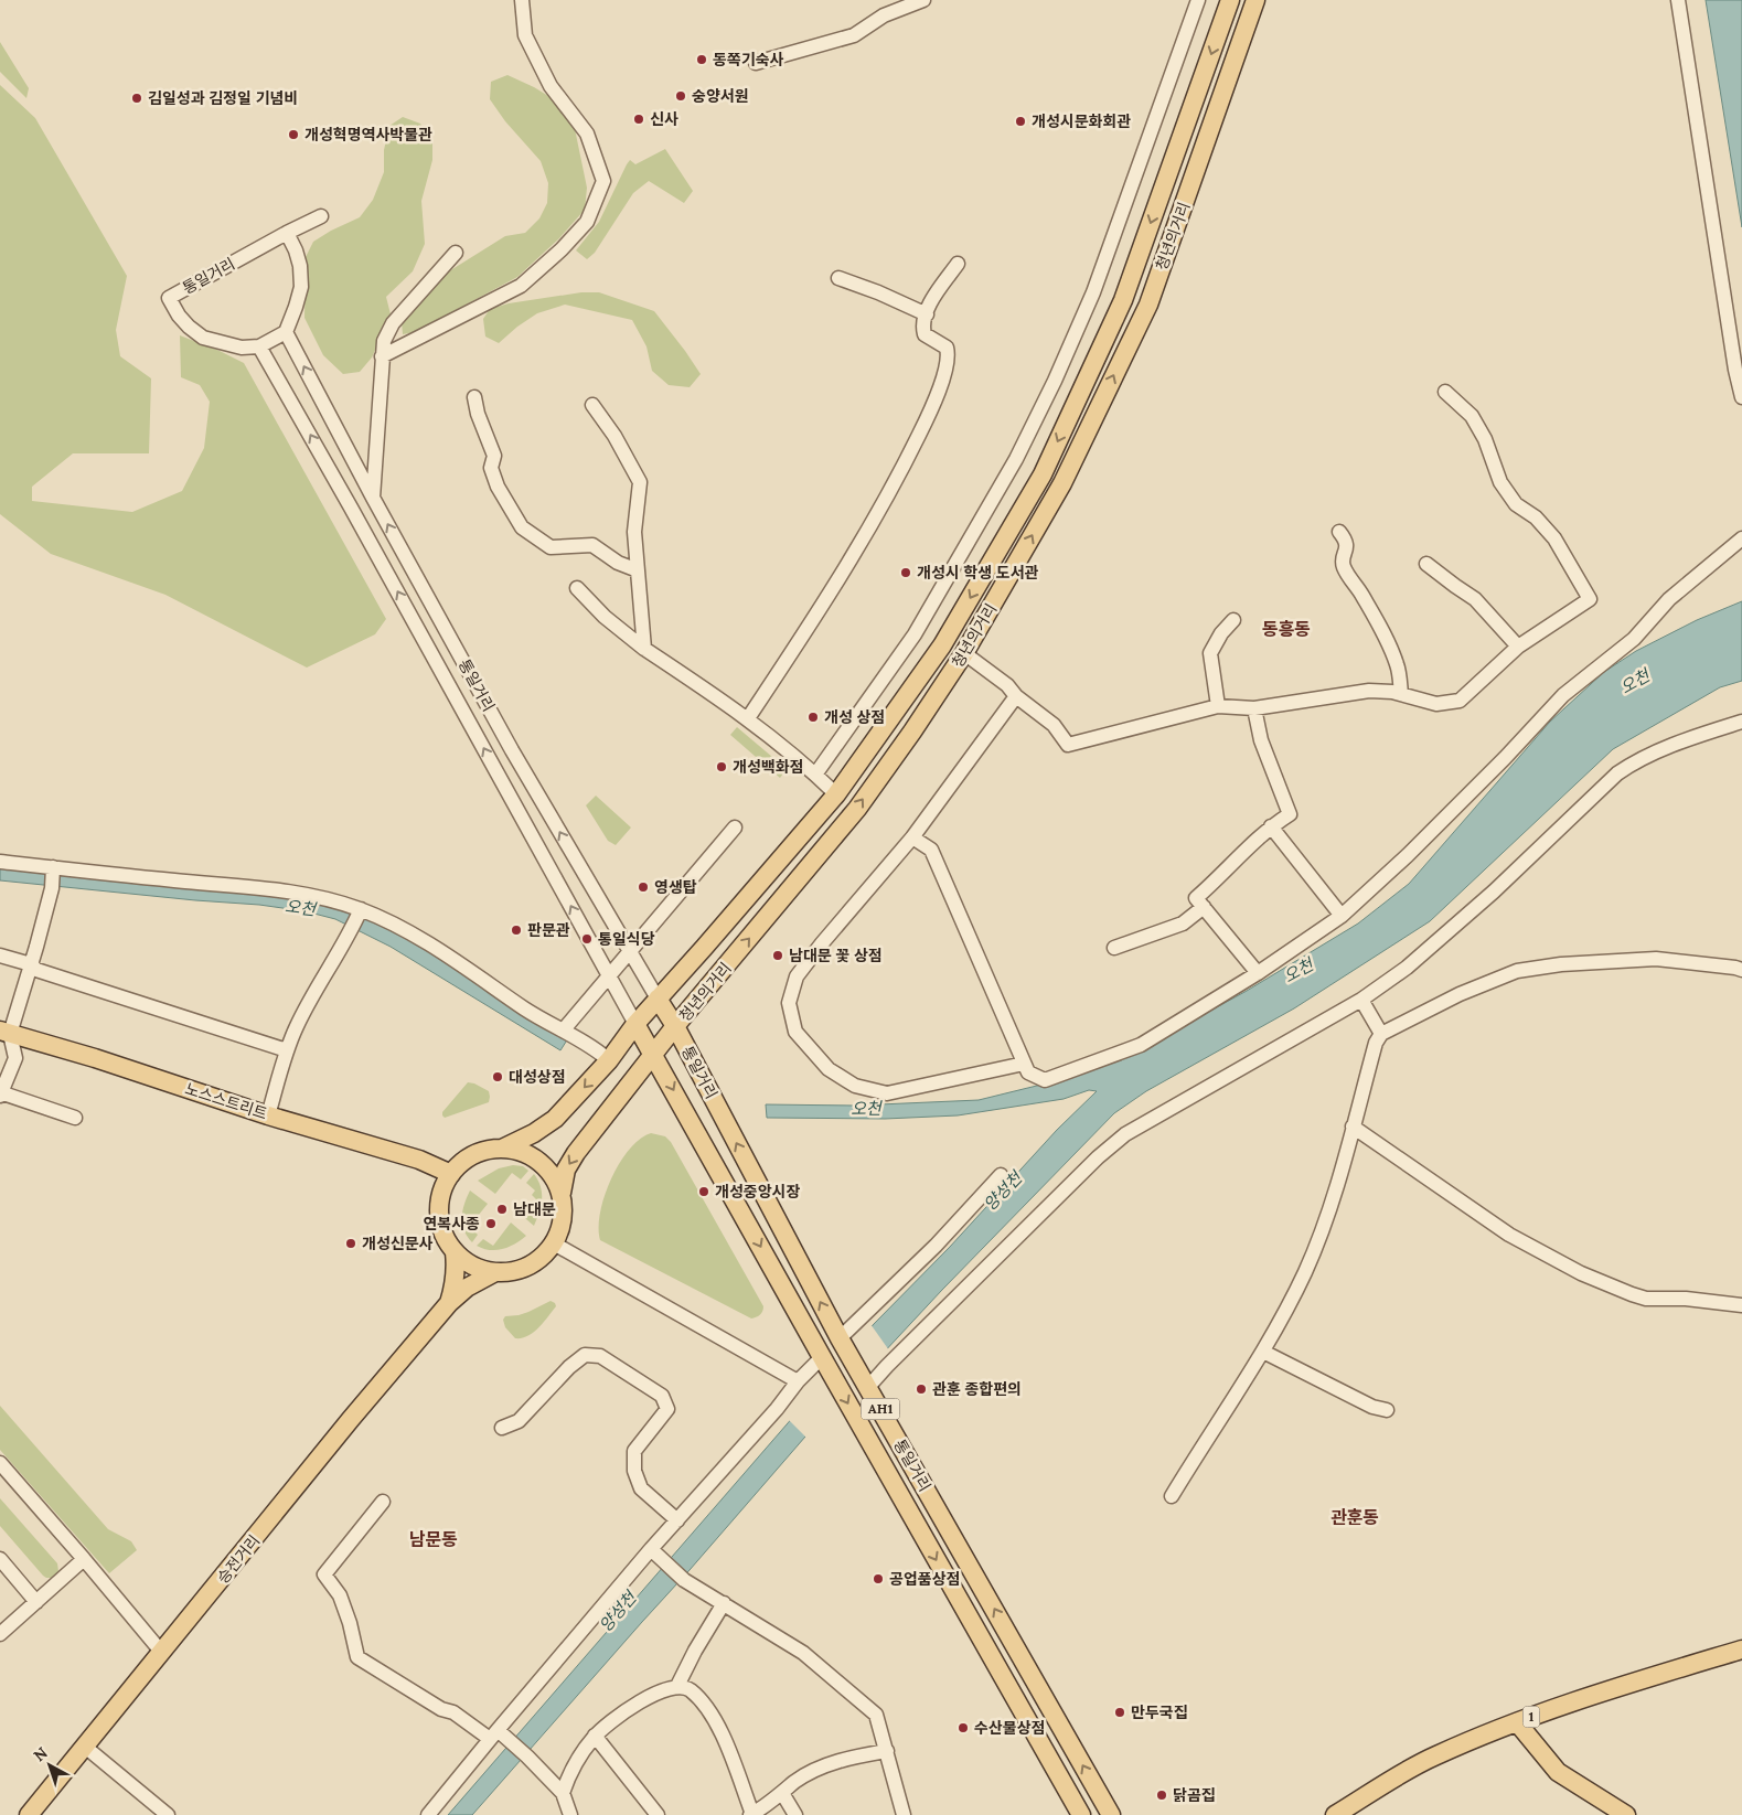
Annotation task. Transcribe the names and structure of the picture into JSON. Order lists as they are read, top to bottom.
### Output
{
  "streets": {
    "main road": [
      "청년의거리",
      "통일거리",
      "노스스트리트",
      "AH1",
      "승전거리",
      "1"
    ]
  },
  "crossings": [
    ["청년의거리", "통일거리"],
    ["청년의거리", "노스스트리트"],
    ["청년의거리", "승전거리"],
    ["노스스트리트", "승전거리"]
  ],
  "districts": ["동흥동", "관훈동", "남문동"],
  "water": ["오천", "양성천"],
  "places": [
    "동쪽기숙사",
    "숭양서원",
    "김일성과 김정일 기념비",
    "신사",
    "개성시문화회관",
    "개성혁명역사박물관",
    "개성시 학생 도서관",
    "개성 상점",
    "개성백화점",
    "영생탑",
    "판문관",
    "통일식당",
    "남대문 꽃 상점",
    "대성상점",
    "개성중앙시장",
    "남대문",
    "연복사종",
    "개성신문사",
    "관훈 종합편의",
    "공업품상점",
    "만두국집",
    "수산물상점",
    "닭곰집"
  ],
  "north": "top left"
}
